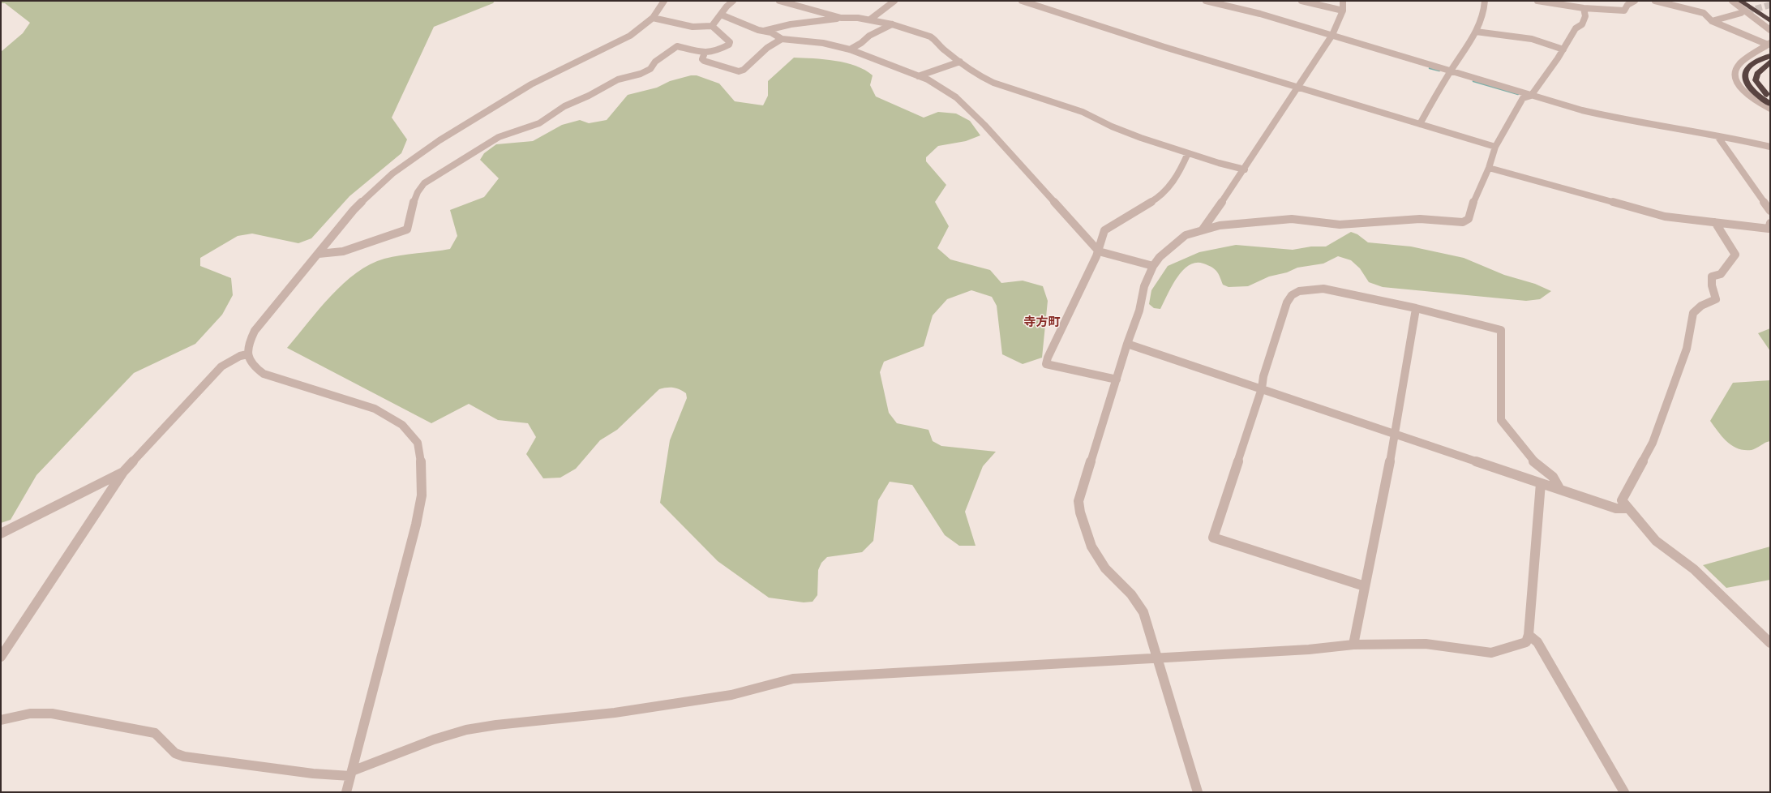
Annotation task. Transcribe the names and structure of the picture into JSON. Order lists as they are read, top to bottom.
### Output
{
  "districts": ["寺方町"]
}
